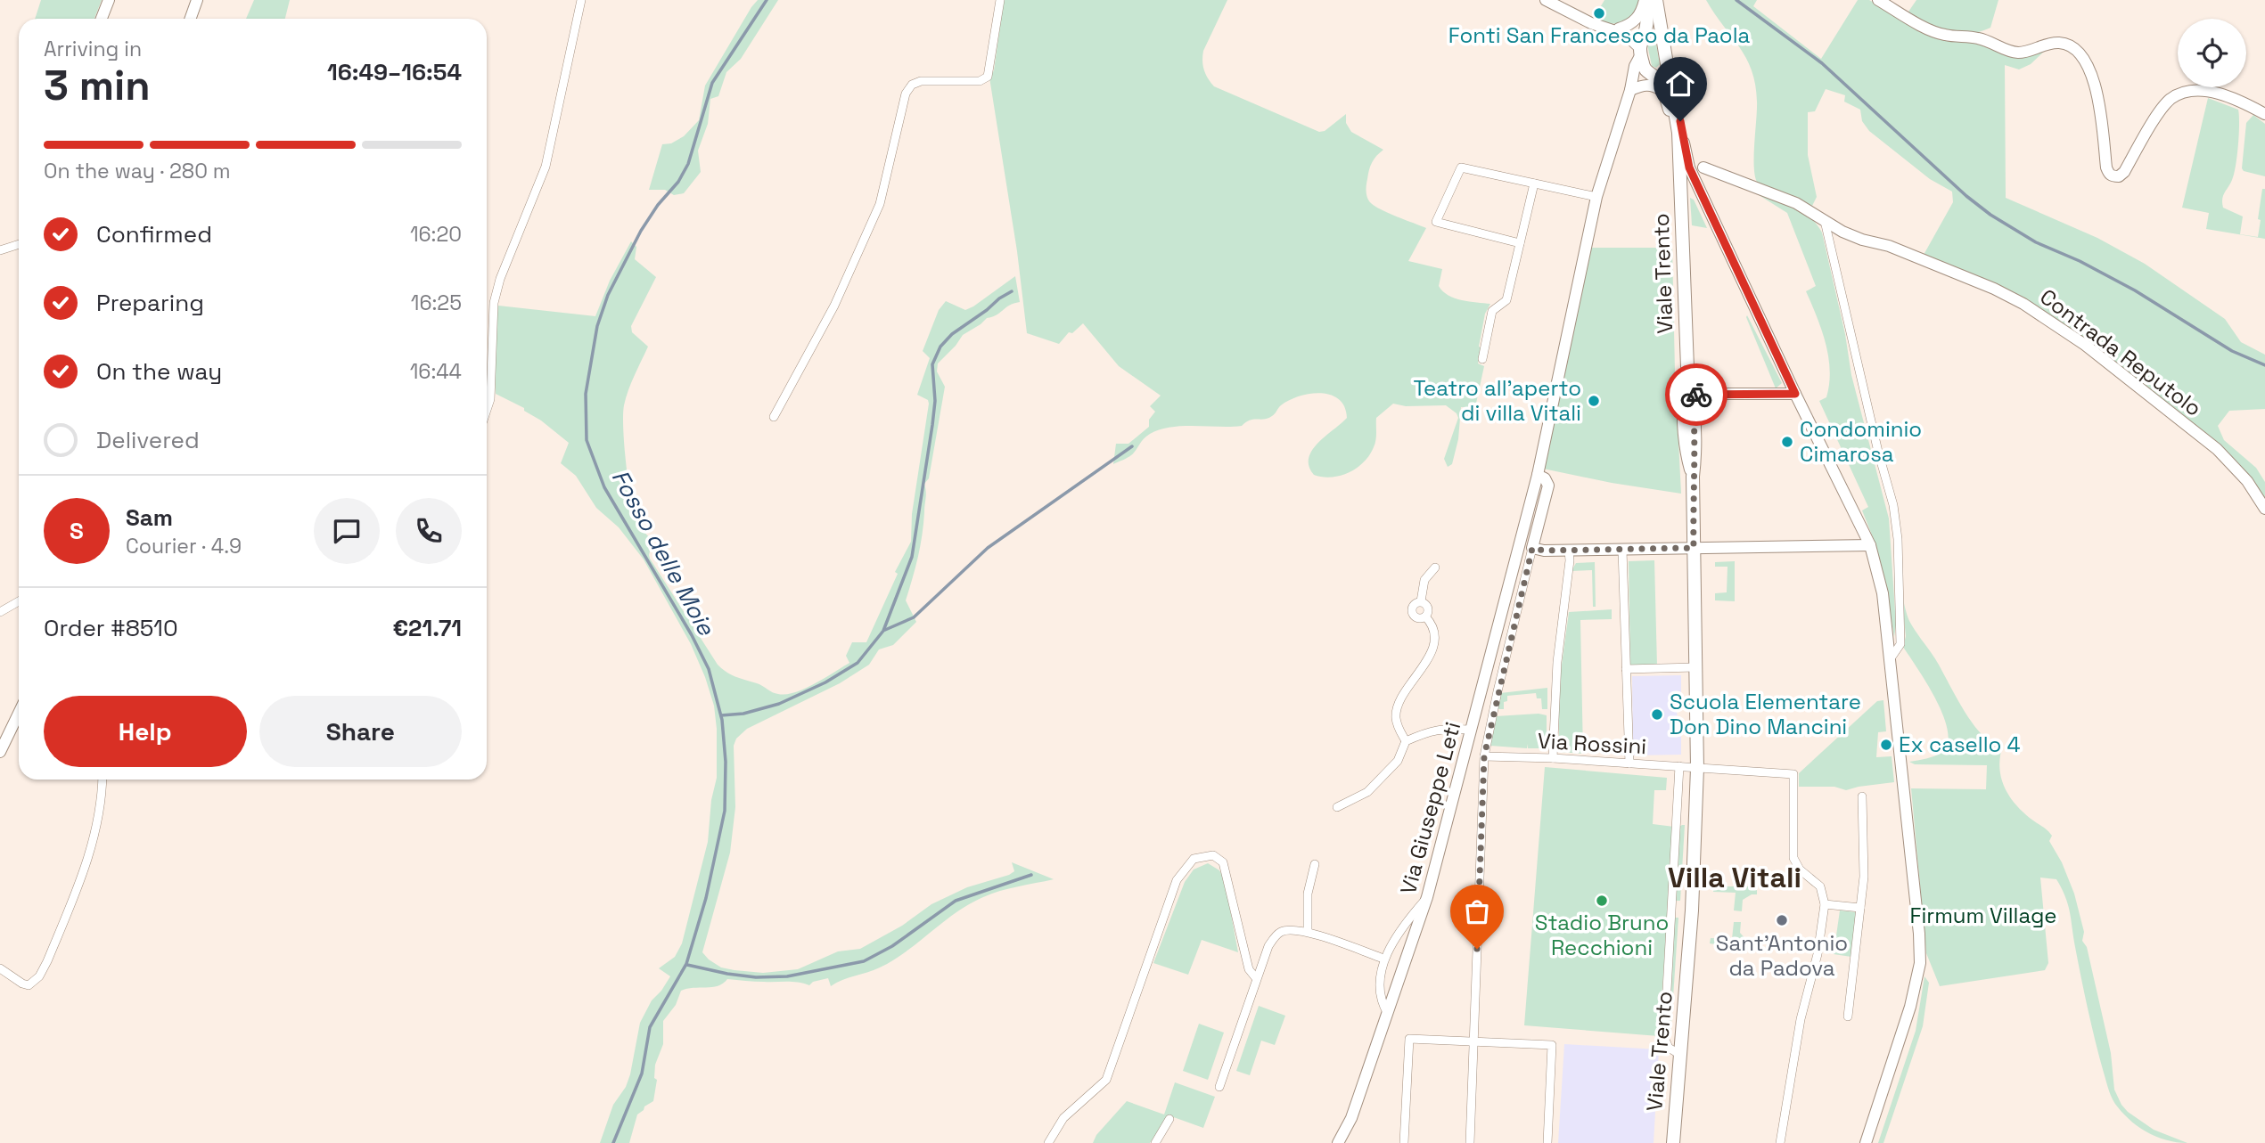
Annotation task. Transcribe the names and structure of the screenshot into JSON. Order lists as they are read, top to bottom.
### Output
{
  "streets": {
    "main road": ["Viale Trento"],
    "street": ["Contrada Reputolo", "Via Rossini", "Via Giuseppe Leti"]
  },
  "crossings": [
    ["Viale Trento", "Via Rossini"],
    ["Viale Trento", "Via Giuseppe Leti"]
  ],
  "districts": ["Villa Vitali"],
  "water": ["Fosso delle Moie"],
  "parks": ["Firmum Village"],
  "places": [
    "Fonti San Francesco da Paola",
    "Teatro all'aperto di villa Vitali",
    "Condominio Cimarosa",
    "Scuola Elementare Don Dino Mancini",
    "Ex casello 4",
    "Stadio Bruno Recchioni",
    "Sant'Antonio da Padova"
  ],
  "page": {
    "heading": ["3 min", "Arriving in", "16:49–16:54"],
    "panel": [
      "Sam",
      "Courier · 4.9",
      "Order #8510",
      "€21.71"
    ],
    "bar": "On the way · 280 m",
    "list": [
      ["Confirmed", "16:20"],
      ["Preparing", "16:25"],
      ["On the way", "16:44"],
      "Delivered"
    ],
    "round": "S",
    "buttons": ["Help", "Share"]
  }
}
